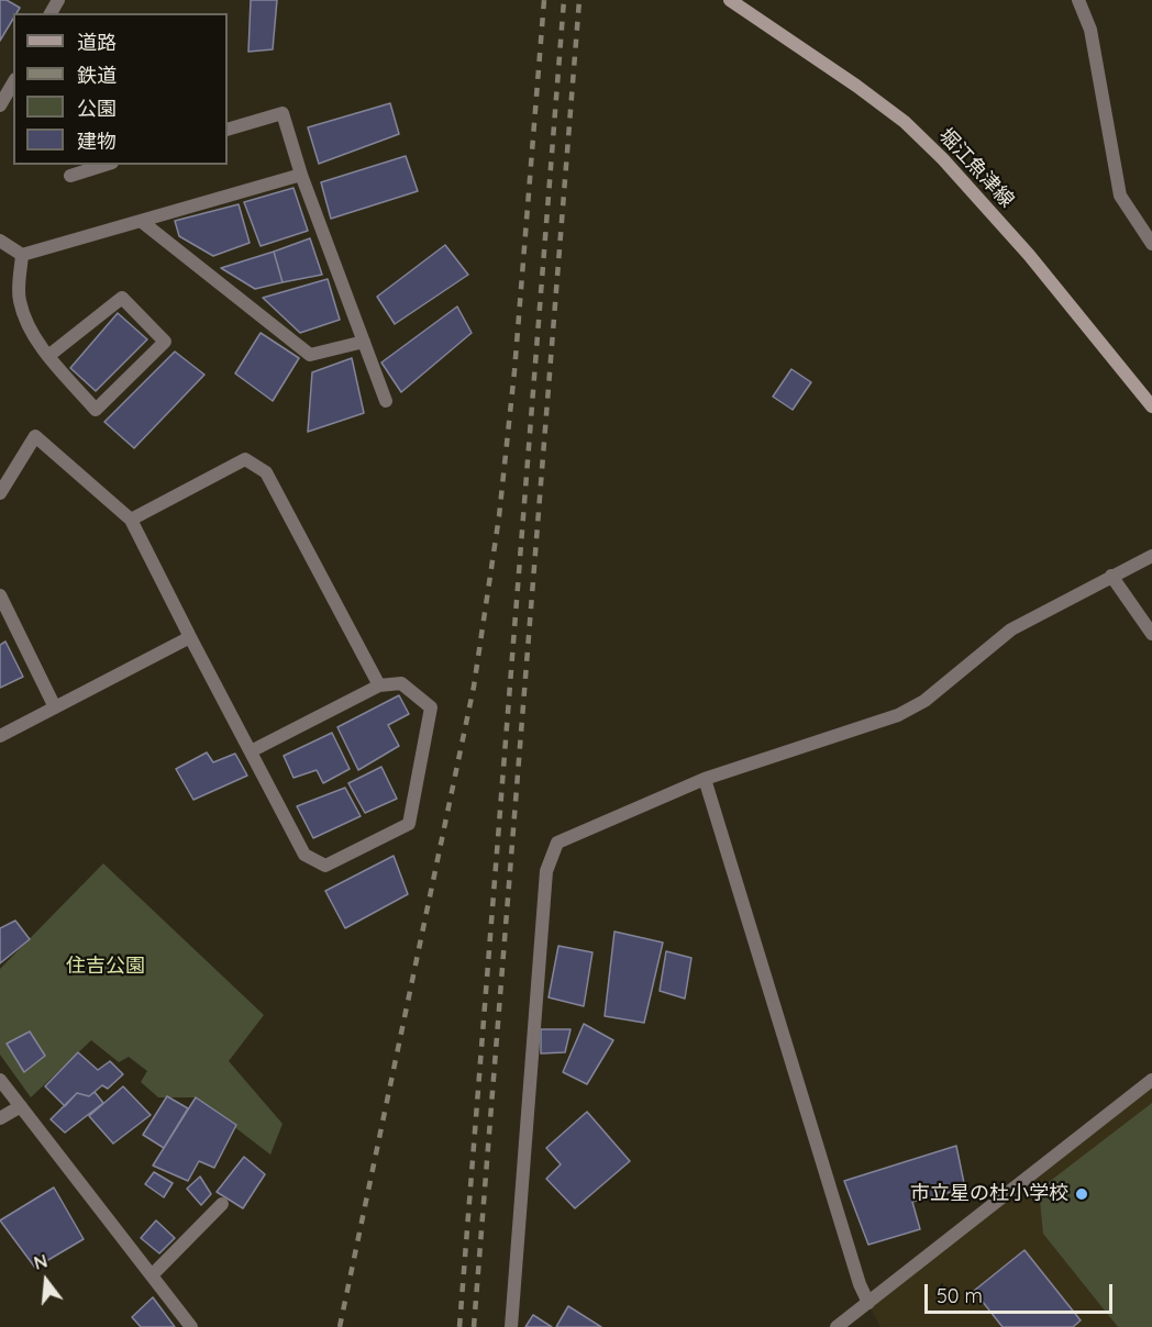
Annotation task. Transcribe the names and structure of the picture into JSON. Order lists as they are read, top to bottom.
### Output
{
  "streets": {
    "main road": ["堀江魚津線"]
  },
  "parks": ["住吉公園"],
  "places": ["市立星の杜小学校"],
  "legend": [
    "道路",
    "鉄道",
    "公園",
    "建物"
  ],
  "scale_bar": "50 m",
  "north": "top"
}
